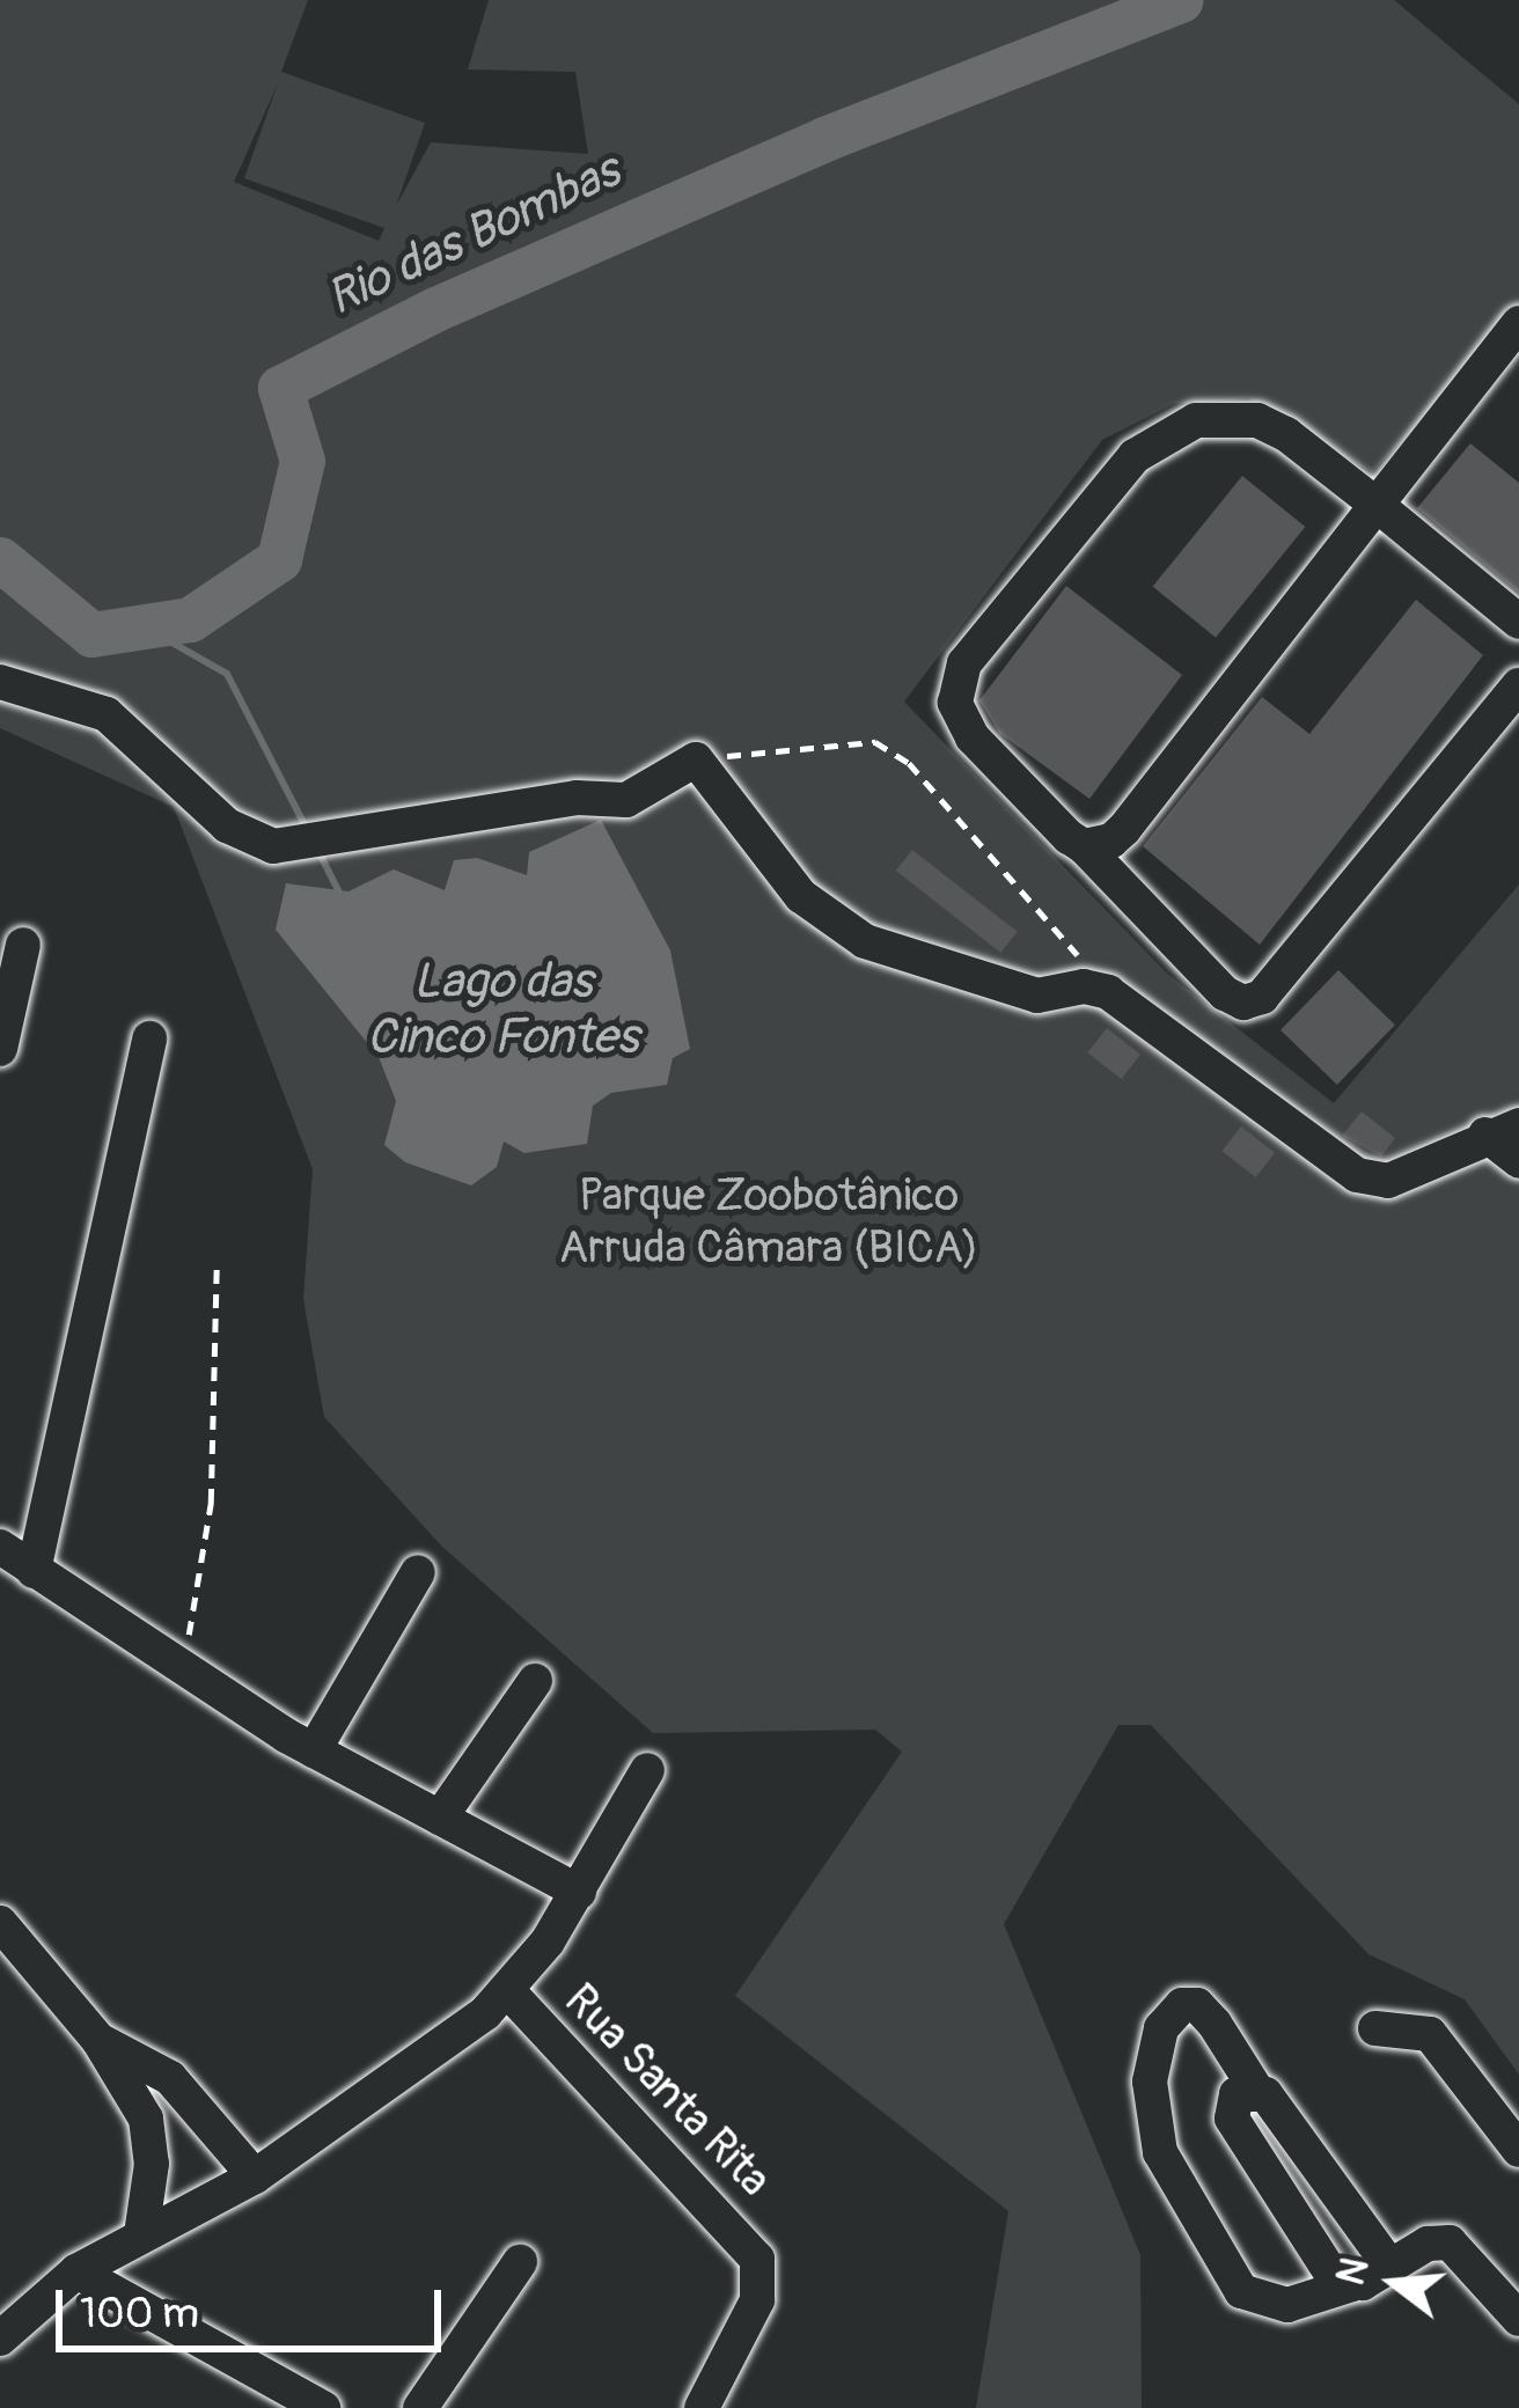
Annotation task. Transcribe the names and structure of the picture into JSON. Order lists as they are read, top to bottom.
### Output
{
  "streets": {
    "street": ["Rua Santa Rita"]
  },
  "water": ["Rio das Bombas", "Lago das Cinco Fontes"],
  "parks": ["Parque Zoobotânico Arruda Câmara (BICA)"],
  "scale_bar": "100 m",
  "north": "left"
}
